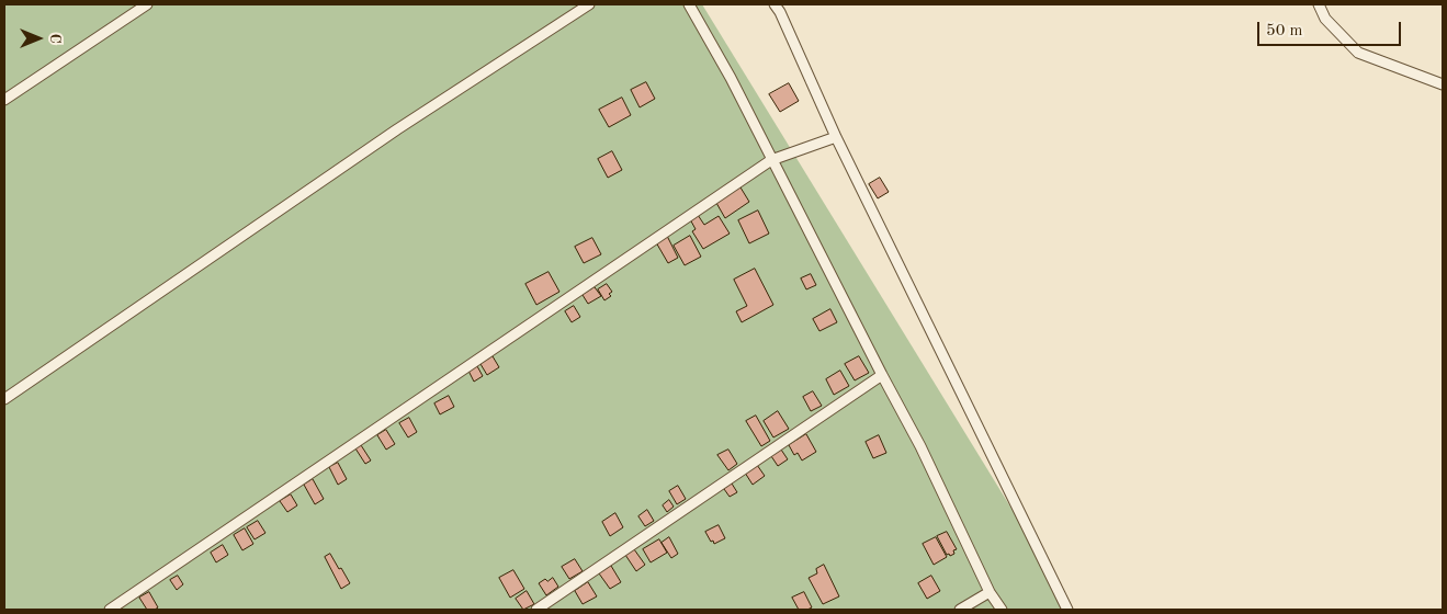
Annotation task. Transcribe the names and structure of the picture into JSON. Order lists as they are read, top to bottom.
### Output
{
  "scale_bar": "50 m",
  "north": "right"
}
